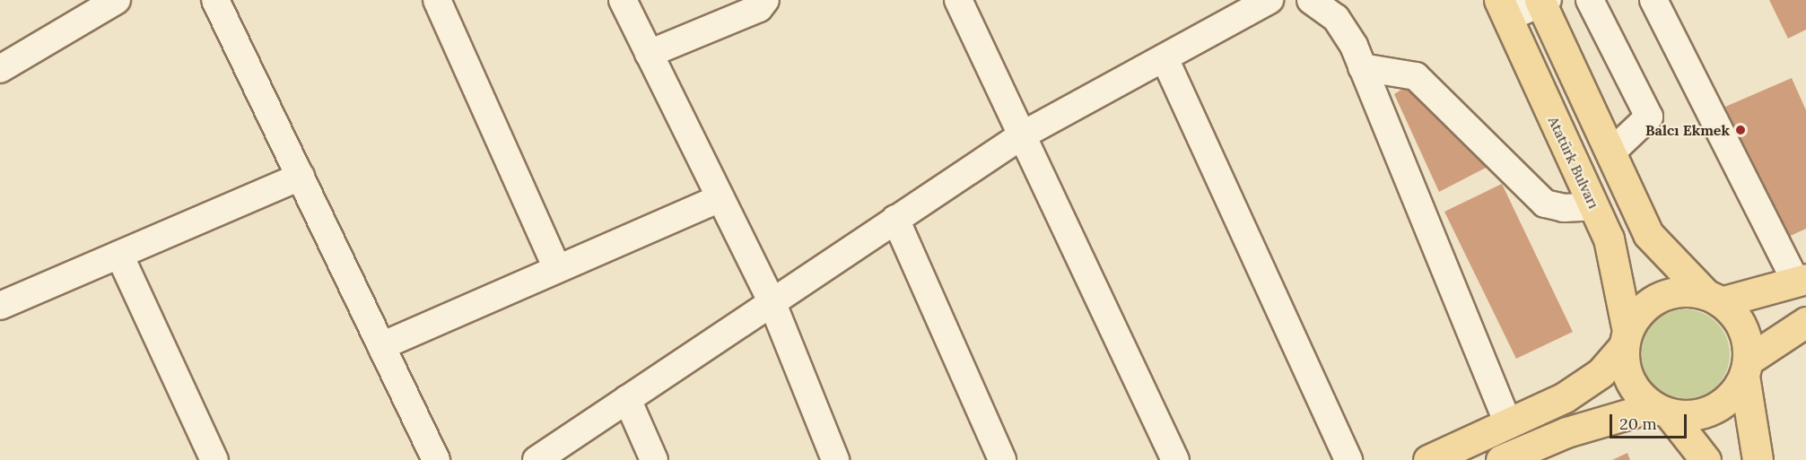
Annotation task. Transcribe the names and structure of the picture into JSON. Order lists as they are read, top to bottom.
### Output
{
  "streets": {
    "main road": ["Atatürk Bulvarı"]
  },
  "places": ["Balcı Ekmek"],
  "scale_bar": "20 m"
}
